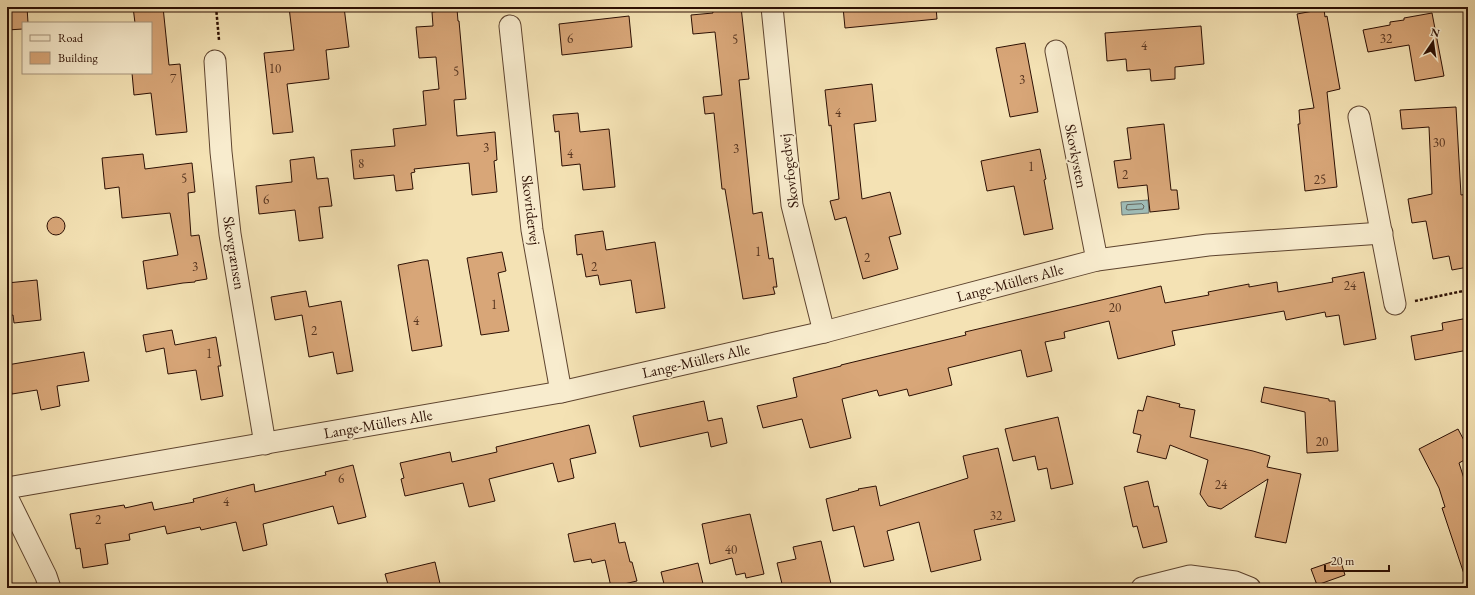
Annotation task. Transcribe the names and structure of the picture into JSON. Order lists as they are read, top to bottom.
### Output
{
  "streets": {
    "street": [
      "Skovkysten",
      "Skovfogedvej",
      "Skovridervej",
      "Skovgrænsen",
      "Lange-Müllers Alle"
    ]
  },
  "crossings": [
    ["Skovkysten", "Lange-Müllers Alle"],
    ["Skovfogedvej", "Lange-Müllers Alle"],
    ["Skovridervej", "Lange-Müllers Alle"],
    ["Skovgrænsen", "Lange-Müllers Alle"]
  ],
  "house_numbers": [
    "6",
    "32",
    "5",
    "4",
    "10",
    "5",
    "7",
    "3",
    "4",
    "30",
    "3",
    "3",
    "4",
    "8",
    "1",
    "2",
    "5",
    "25",
    "6",
    "1",
    "2",
    "3",
    "2",
    "24",
    "1",
    "20",
    "4",
    "2",
    "1",
    "20",
    "6",
    "24",
    "4",
    "32",
    "2",
    "40"
  ],
  "legend": ["Road", "Building"],
  "scale_bar": "20 m",
  "north": "top"
}
